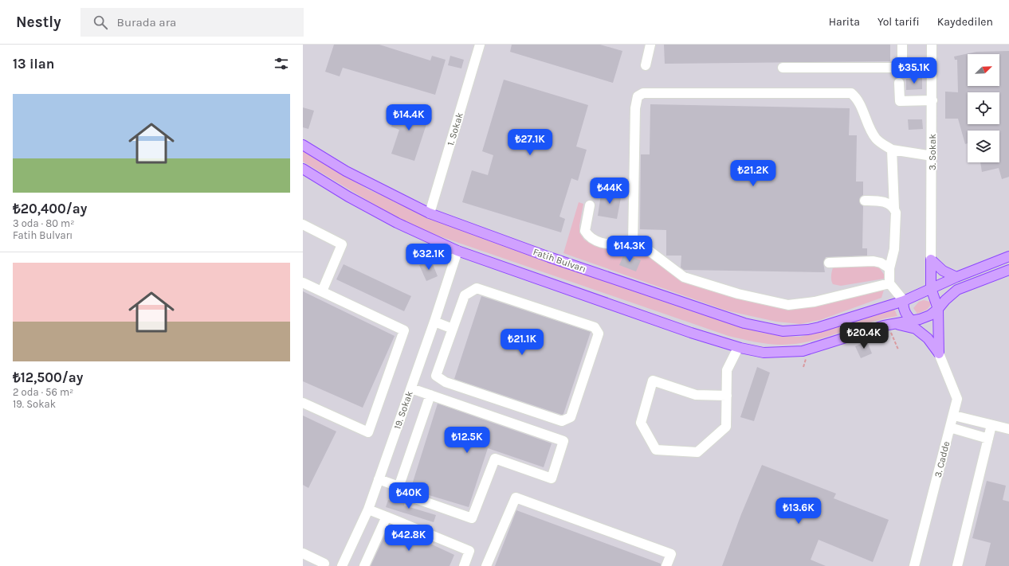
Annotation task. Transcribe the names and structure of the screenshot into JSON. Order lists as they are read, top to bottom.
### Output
{
  "streets": {
    "main road": ["Fatih Bulvarı"],
    "street": [
      "1. Sokak",
      "3. Sokak",
      "19. Sokak",
      "3. Cadde"
    ]
  },
  "crossings": [
    ["1. Sokak", "Fatih Bulvarı"]
  ],
  "north": "top right",
  "page": {
    "header": "Nestly",
    "search": "Burada ara",
    "nav": ["Harita", "Yol tarifi", "Kaydedilen"],
    "heading": "13 ilan",
    "price": [
      "₺35.1K",
      "₺14.4K",
      "₺27.1K",
      "₺21.2K",
      "₺44K",
      "₺14.3K",
      "₺32.1K",
      "₺20.4K",
      "₺21.1K",
      "₺12.5K",
      "₺40K",
      "₺13.6K",
      "₺42.8K"
    ],
    "list": [
      {
        "name": "₺20,400/ay",
        "note": "3 oda · 80 m² · Fatih Bulvarı"
      },
      {
        "name": "₺12,500/ay",
        "note": "2 oda · 56 m² · 19. Sokak"
      }
    ]
  }
}
